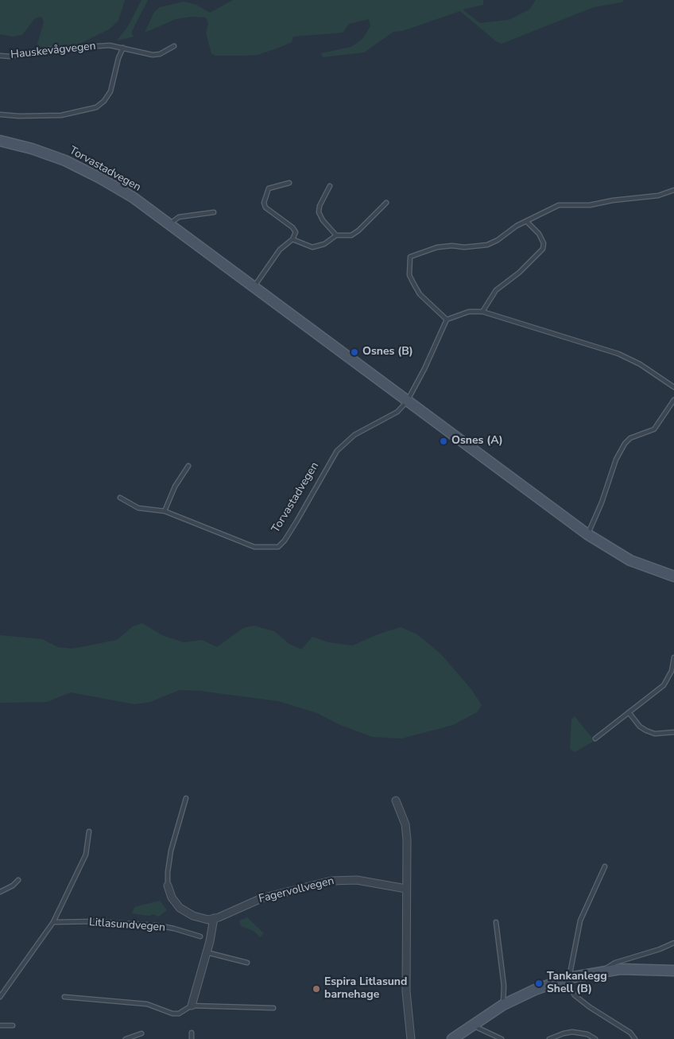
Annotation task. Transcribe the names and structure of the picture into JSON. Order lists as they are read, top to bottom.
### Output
{
  "streets": {
    "main road": ["Torvastadvegen"],
    "street": ["Fagervollvegen"],
    "lane": ["Hauskevågvegen", "Litlasundvegen"]
  },
  "places": [
    "Osnes (B)",
    "Osnes (A)",
    "Tankanlegg Shell (B)",
    "Espira Litlasund barnehage"
  ]
}
